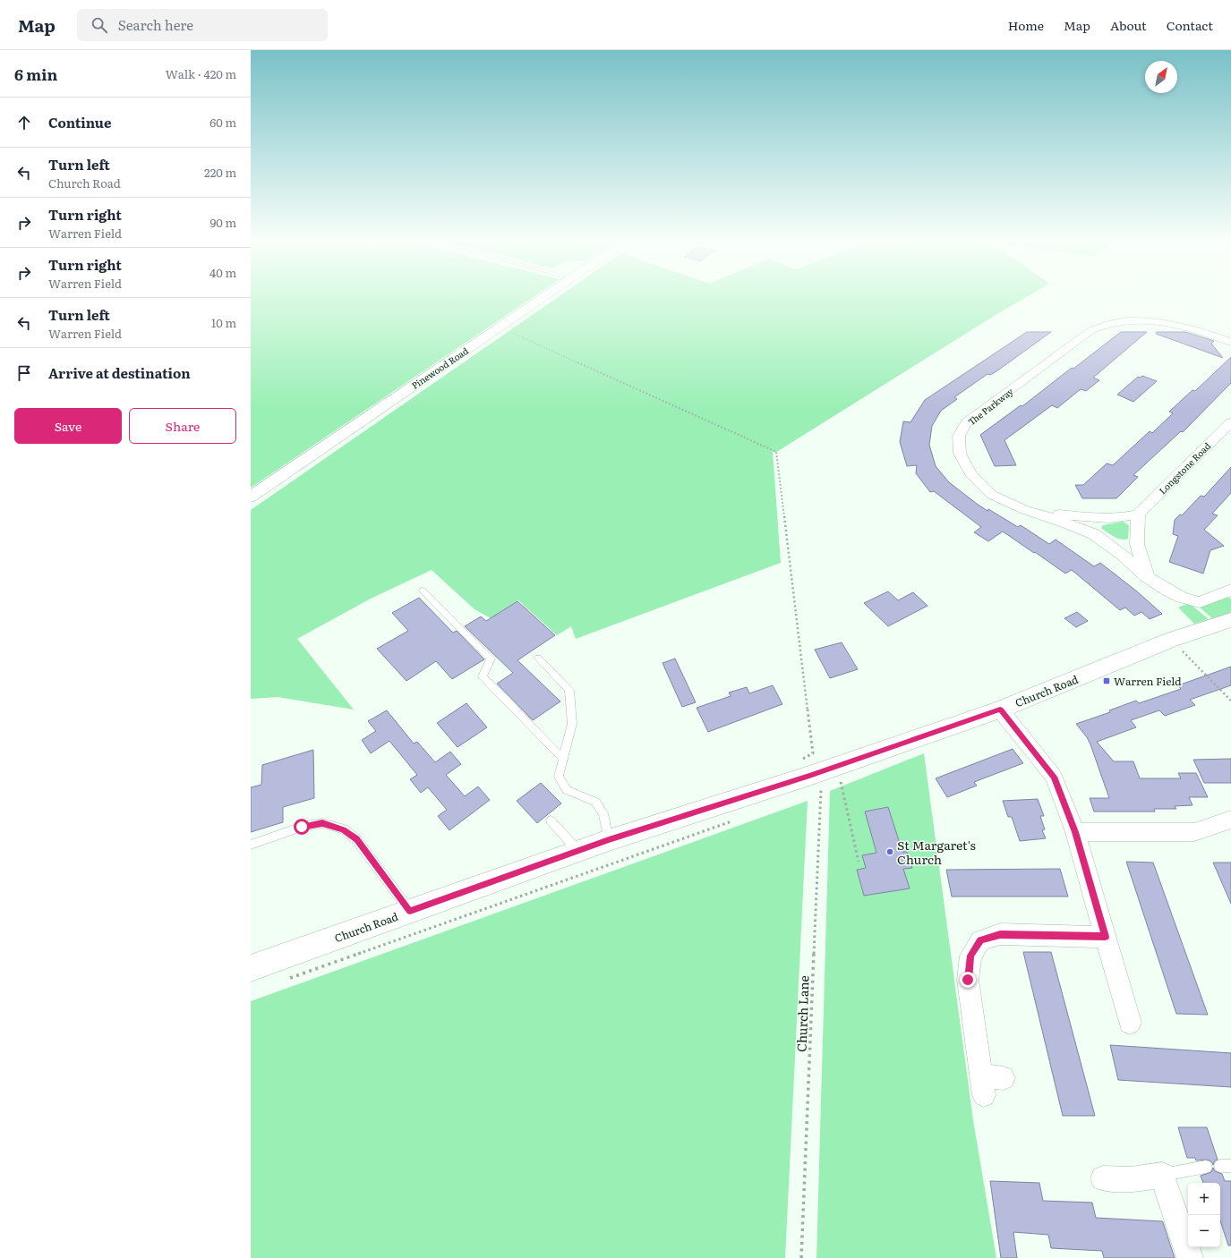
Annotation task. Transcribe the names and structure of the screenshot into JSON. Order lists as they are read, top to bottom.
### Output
{
  "streets": {
    "main road": ["Pinewood Road", "Church Road"],
    "street": ["The Parkway", "Longstone Road"],
    "path": ["Church Lane"]
  },
  "crossings": [
    ["Church Road", "Church Lane"]
  ],
  "places": {
    "transit": ["Warren Field"],
    "other": ["St Margaret's Church"]
  },
  "north": "top right",
  "page": {
    "header": "Map",
    "search": "Search here",
    "nav": [
      "Home",
      "Map",
      "About",
      "Contact"
    ],
    "heading": ["6 min", "Walk · 420 m"],
    "list": [
      ["Continue", "60 m"],
      ["Turn left", "Church Road", "220 m"],
      ["Turn right", "Warren Field", "90 m"],
      ["Turn right", "Warren Field", "40 m"],
      ["Turn left", "Warren Field", "10 m"],
      "Arrive at destination"
    ],
    "buttons": ["Save", "Share"],
    "map_buttons": ["+", "−"]
  }
}
